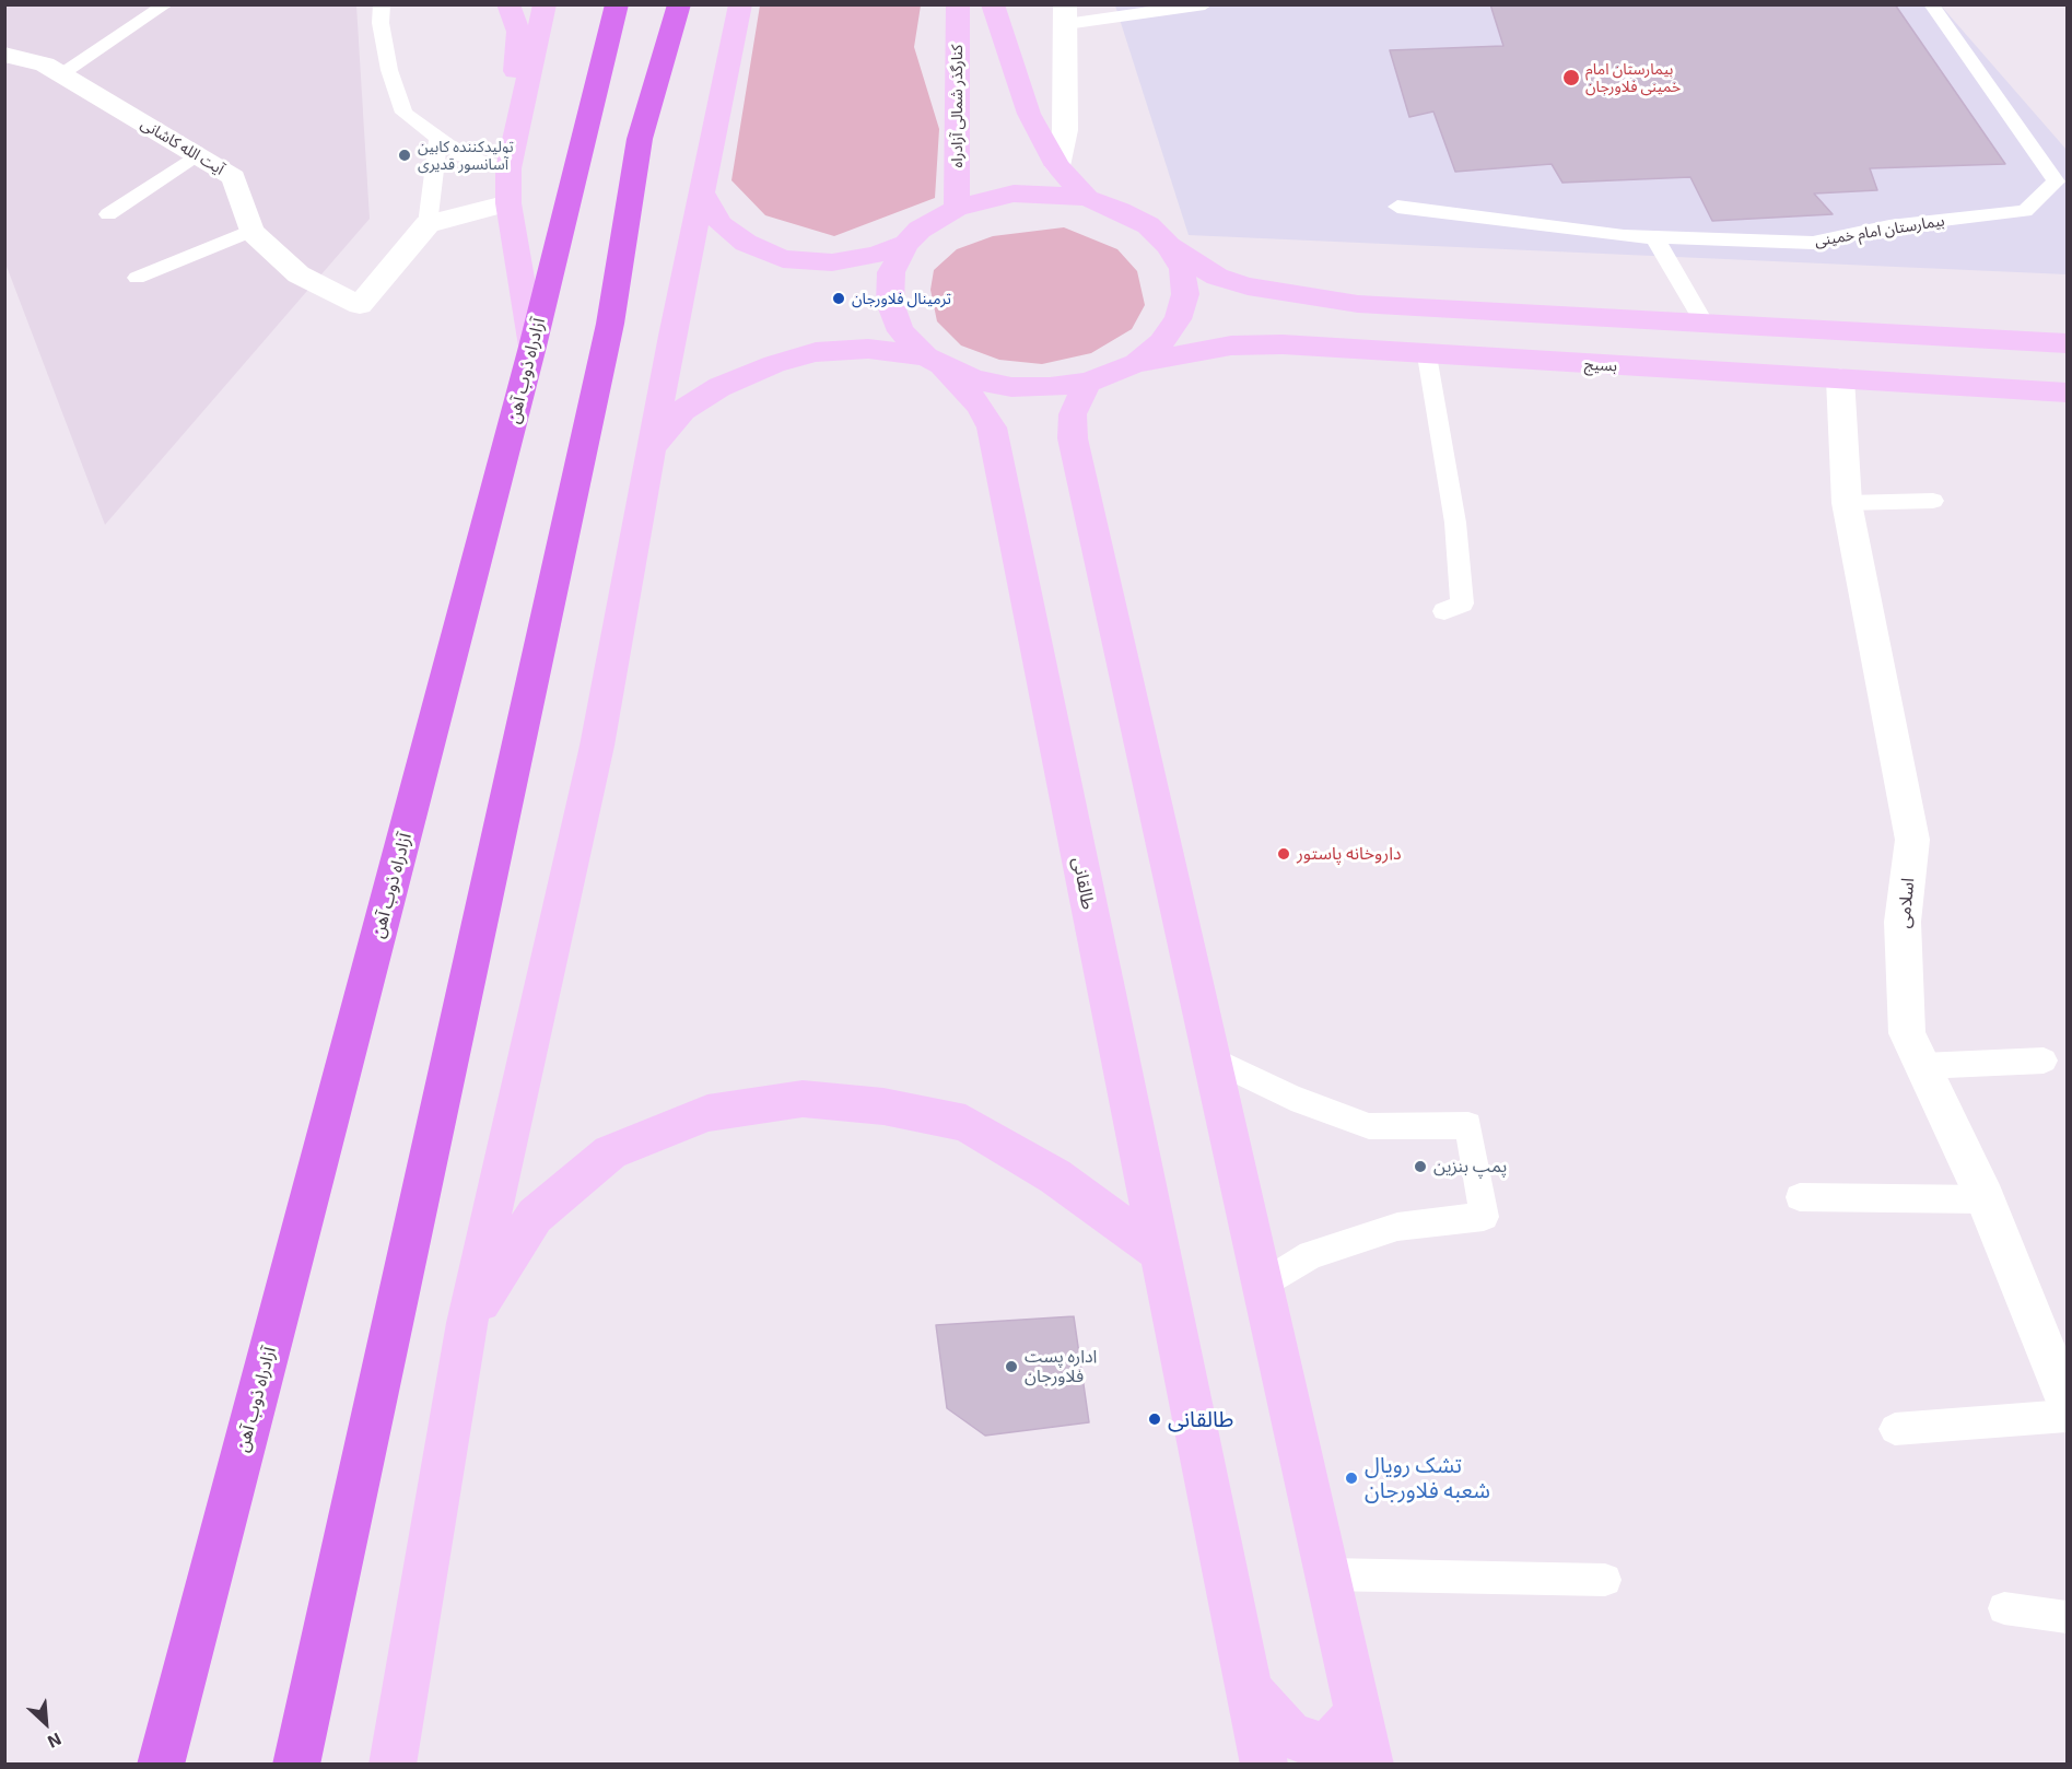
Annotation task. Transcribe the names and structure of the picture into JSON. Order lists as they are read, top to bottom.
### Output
{
  "streets": {
    "highway": ["آزادراه ذوب آهن"],
    "main road": ["کنارگذر شمالی آزادراه", "بسیج", "طالقانی"],
    "street": ["آیت الله کاشانی", "اسلامی"],
    "lane": ["بیمارستان امام خمینی"]
  },
  "crossings": [
    ["بسیج", "اسلامی"]
  ],
  "places": [
    "بیمارستان امام خمینی فلاورجان",
    "تولیدکننده کابین آسانسور قدیری",
    "ترمینال فلاورجان",
    "داروخانه پاستور",
    "پمپ بنزین",
    "اداره پست فلاورجان",
    "طالقانی",
    "تشک رویال شعبه فلاورجان"
  ],
  "north": "bottom right"
}
